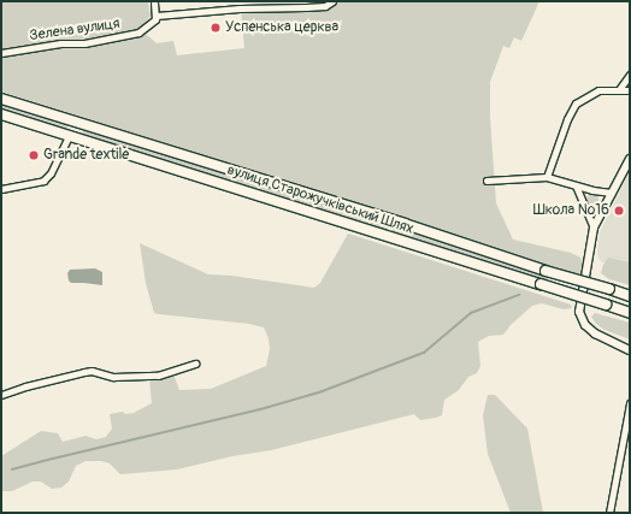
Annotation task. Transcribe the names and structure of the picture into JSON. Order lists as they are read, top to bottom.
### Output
{
  "streets": {
    "main road": ["вулиця Старожучківський Шлях"],
    "street": ["Зелена вулиця"]
  },
  "places": ["Успенська церква", "Grande textile", "Школа №16"]
}
